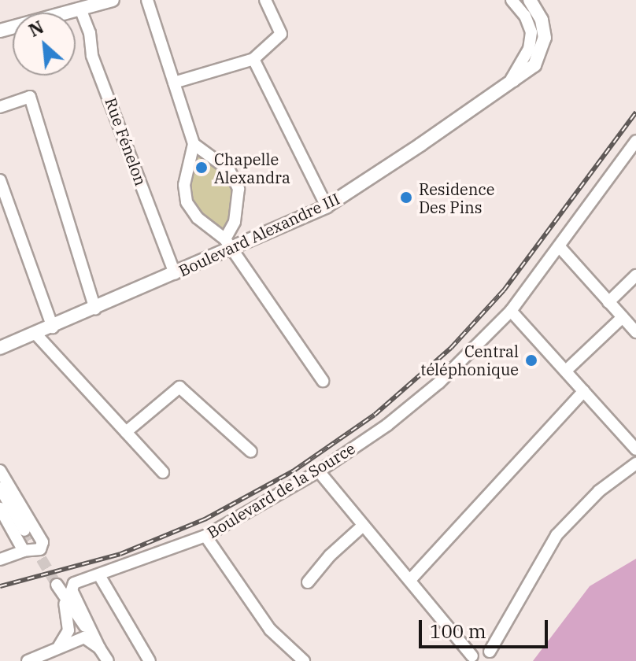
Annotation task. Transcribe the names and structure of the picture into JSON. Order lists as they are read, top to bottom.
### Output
{
  "streets": {
    "main road": ["Boulevard Alexandre III"],
    "street": ["Rue Fénelon", "Boulevard de la Source"]
  },
  "crossings": [
    ["Rue Fénelon", "Boulevard Alexandre III"]
  ],
  "places": ["Chapelle Alexandra", "Residence Des Pins", "Central téléphonique"],
  "scale_bar": "100 m",
  "north": "top left"
}
